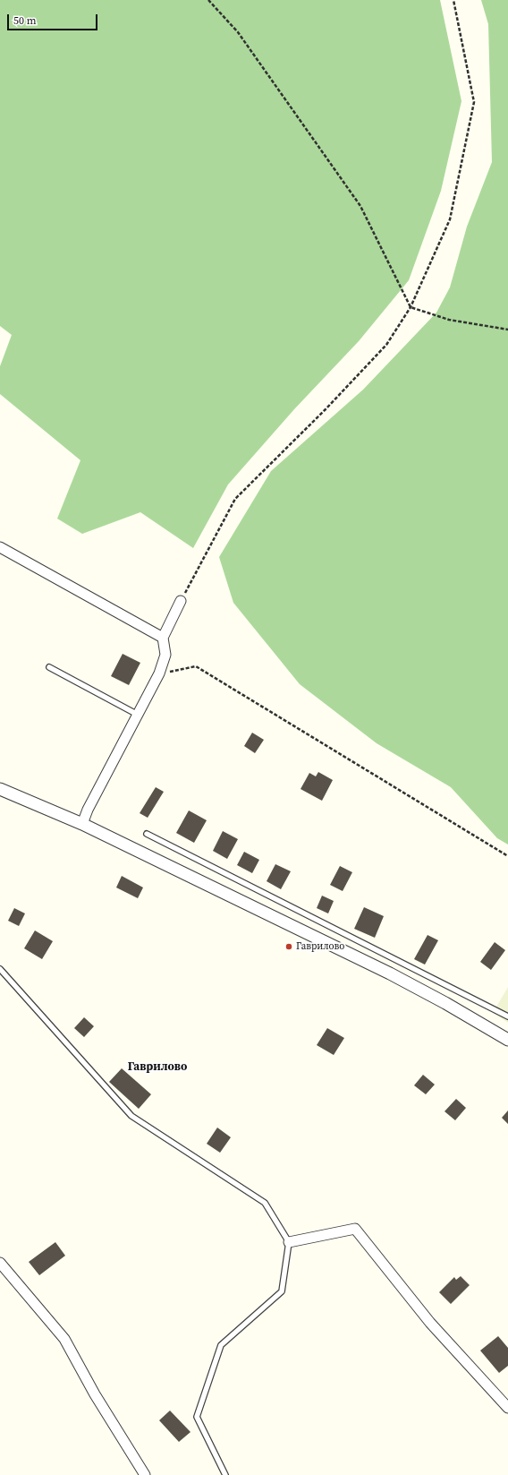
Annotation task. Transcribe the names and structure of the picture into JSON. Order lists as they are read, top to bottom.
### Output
{
  "districts": ["Гаврилово"],
  "places": ["Гаврилово"],
  "scale_bar": "50 m"
}
